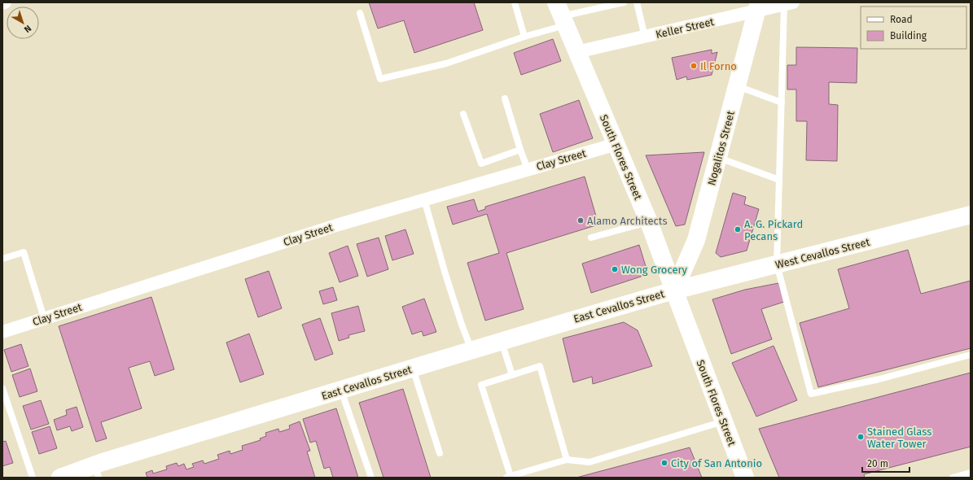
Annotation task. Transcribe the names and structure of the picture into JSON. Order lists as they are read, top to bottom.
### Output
{
  "streets": {
    "street": [
      "Keller Street",
      "Nogalitos Street",
      "South Flores Street",
      "Clay Street",
      "West Cevallos Street",
      "East Cevallos Street"
    ]
  },
  "crossings": [
    ["Keller Street", "Nogalitos Street"],
    ["Keller Street", "South Flores Street"],
    ["Nogalitos Street", "South Flores Street"],
    ["Nogalitos Street", "West Cevallos Street"],
    ["Nogalitos Street", "East Cevallos Street"],
    ["South Flores Street", "Clay Street"],
    ["South Flores Street", "West Cevallos Street"],
    ["South Flores Street", "East Cevallos Street"],
    ["West Cevallos Street", "East Cevallos Street"]
  ],
  "places": [
    "Il Forno",
    "Alamo Architects",
    "A. G. Pickard Pecans",
    "Wong Grocery",
    "Stained Glass Water Tower",
    "City of San Antonio"
  ],
  "legend": ["Road", "Building"],
  "scale_bar": "20 m",
  "north": "bottom right"
}
